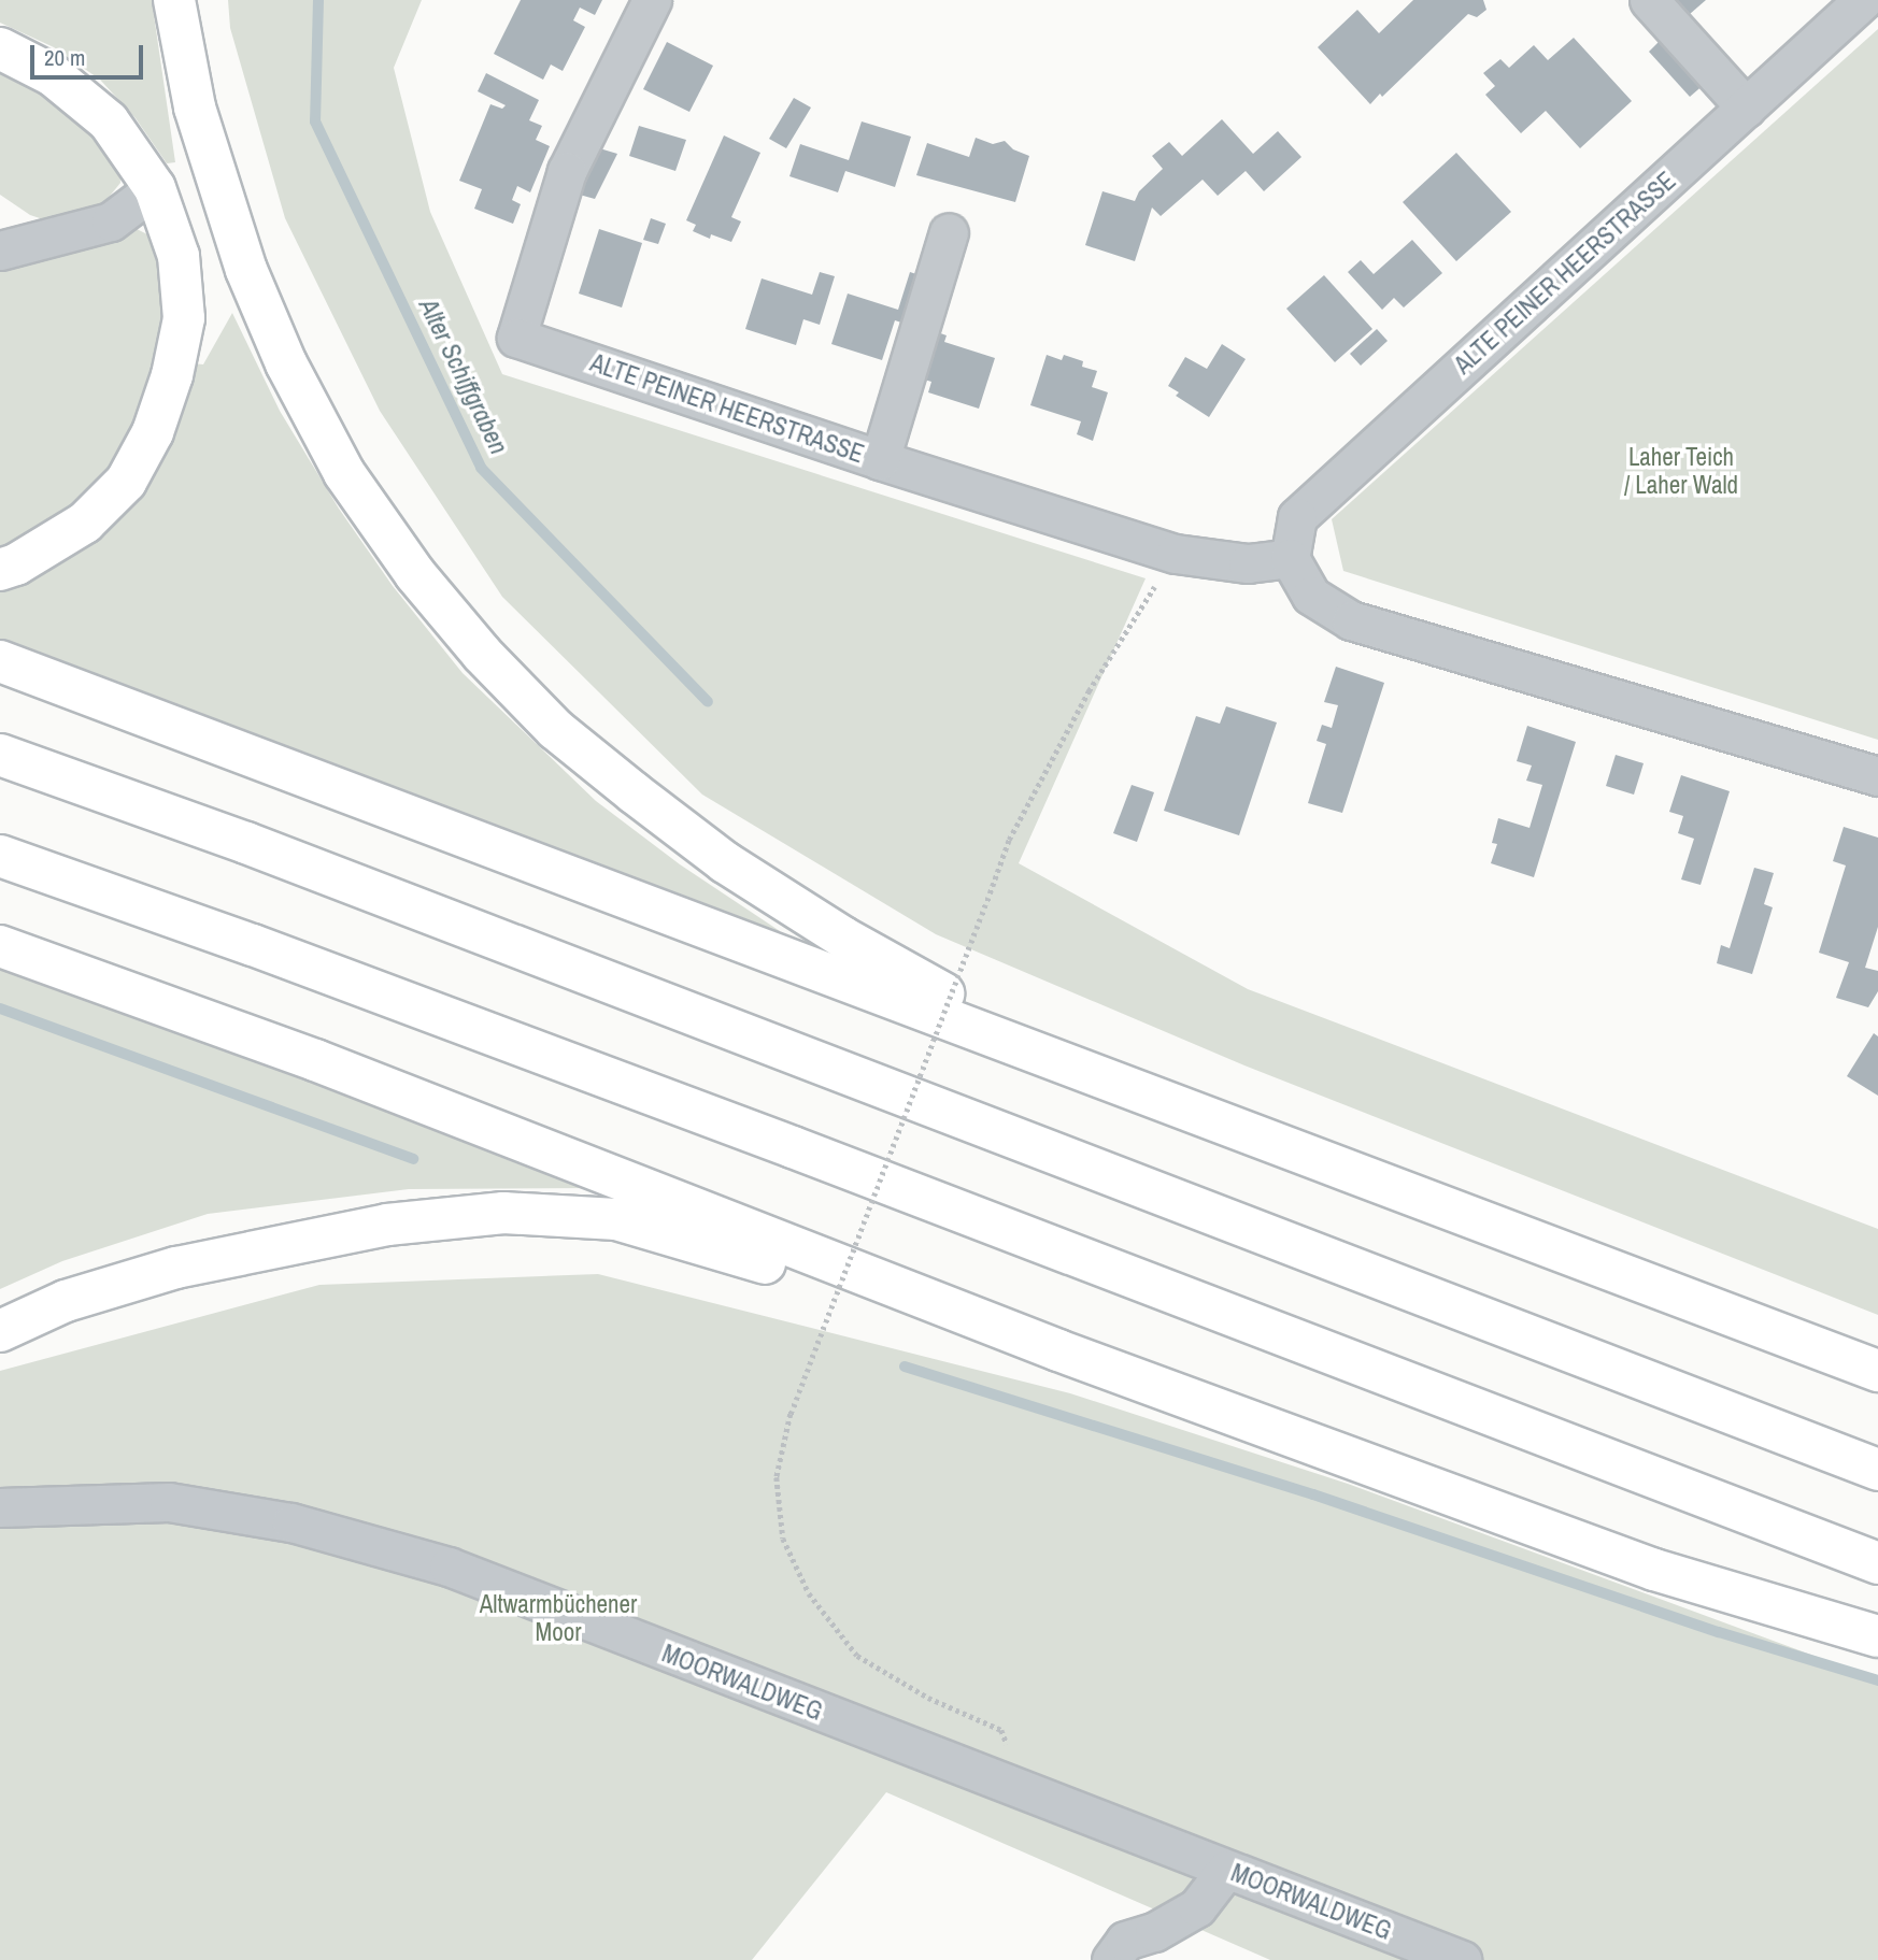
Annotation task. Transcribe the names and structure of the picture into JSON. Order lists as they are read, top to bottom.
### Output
{
  "streets": {
    "street": ["ALTE PEINER HEERSTRASSE", "MOORWALDWEG"]
  },
  "water": ["Alter Schiffgraben"],
  "parks": ["Laher Teich / Laher Wald", "Altwarmbüchener Moor"],
  "scale_bar": "20 m"
}
